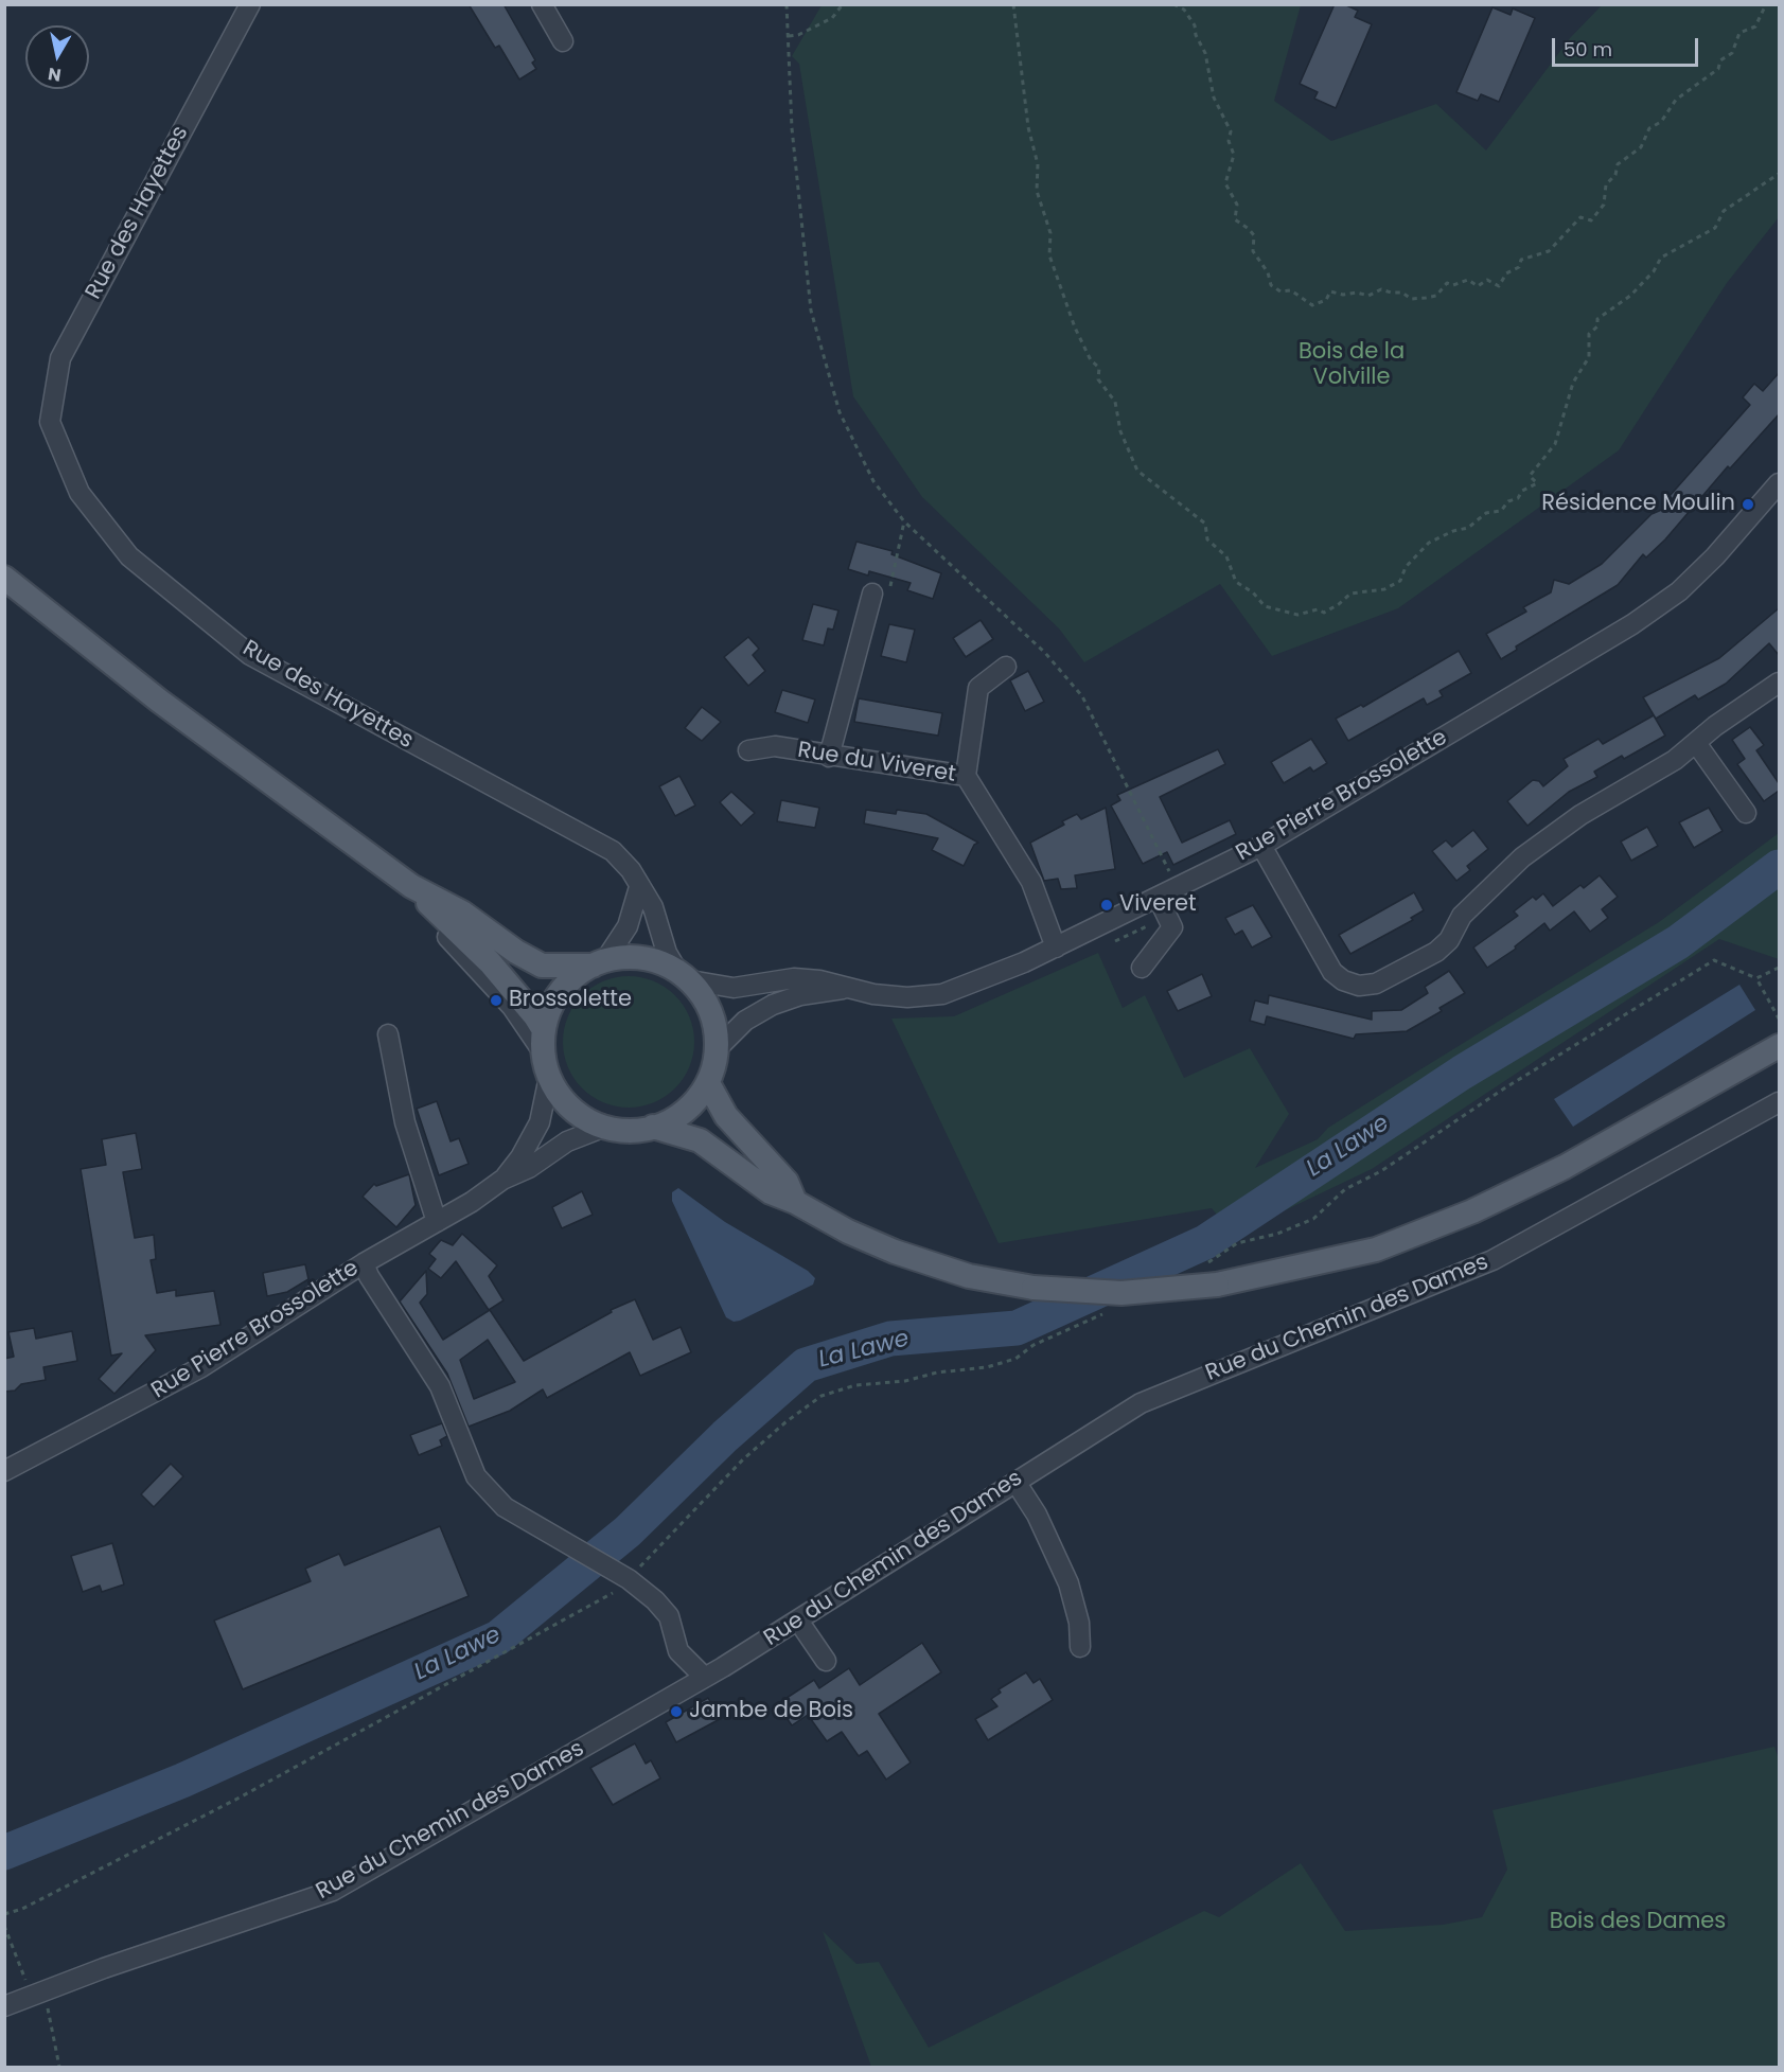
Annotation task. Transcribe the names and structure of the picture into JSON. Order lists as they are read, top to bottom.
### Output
{
  "streets": {
    "street": [
      "Rue des Hayettes",
      "Rue du Viveret",
      "Rue Pierre Brossolette",
      "Rue du Chemin des Dames"
    ]
  },
  "crossings": [
    ["Rue des Hayettes", "Rue Pierre Brossolette"],
    ["Rue du Viveret", "Rue Pierre Brossolette"]
  ],
  "water": ["La Lawe"],
  "parks": ["Bois de la Volville", "Bois des Dames"],
  "places": [
    "Résidence Moulin",
    "Viveret",
    "Brossolette",
    "Jambe de Bois"
  ],
  "scale_bar": "50 m",
  "north": "bottom"
}
